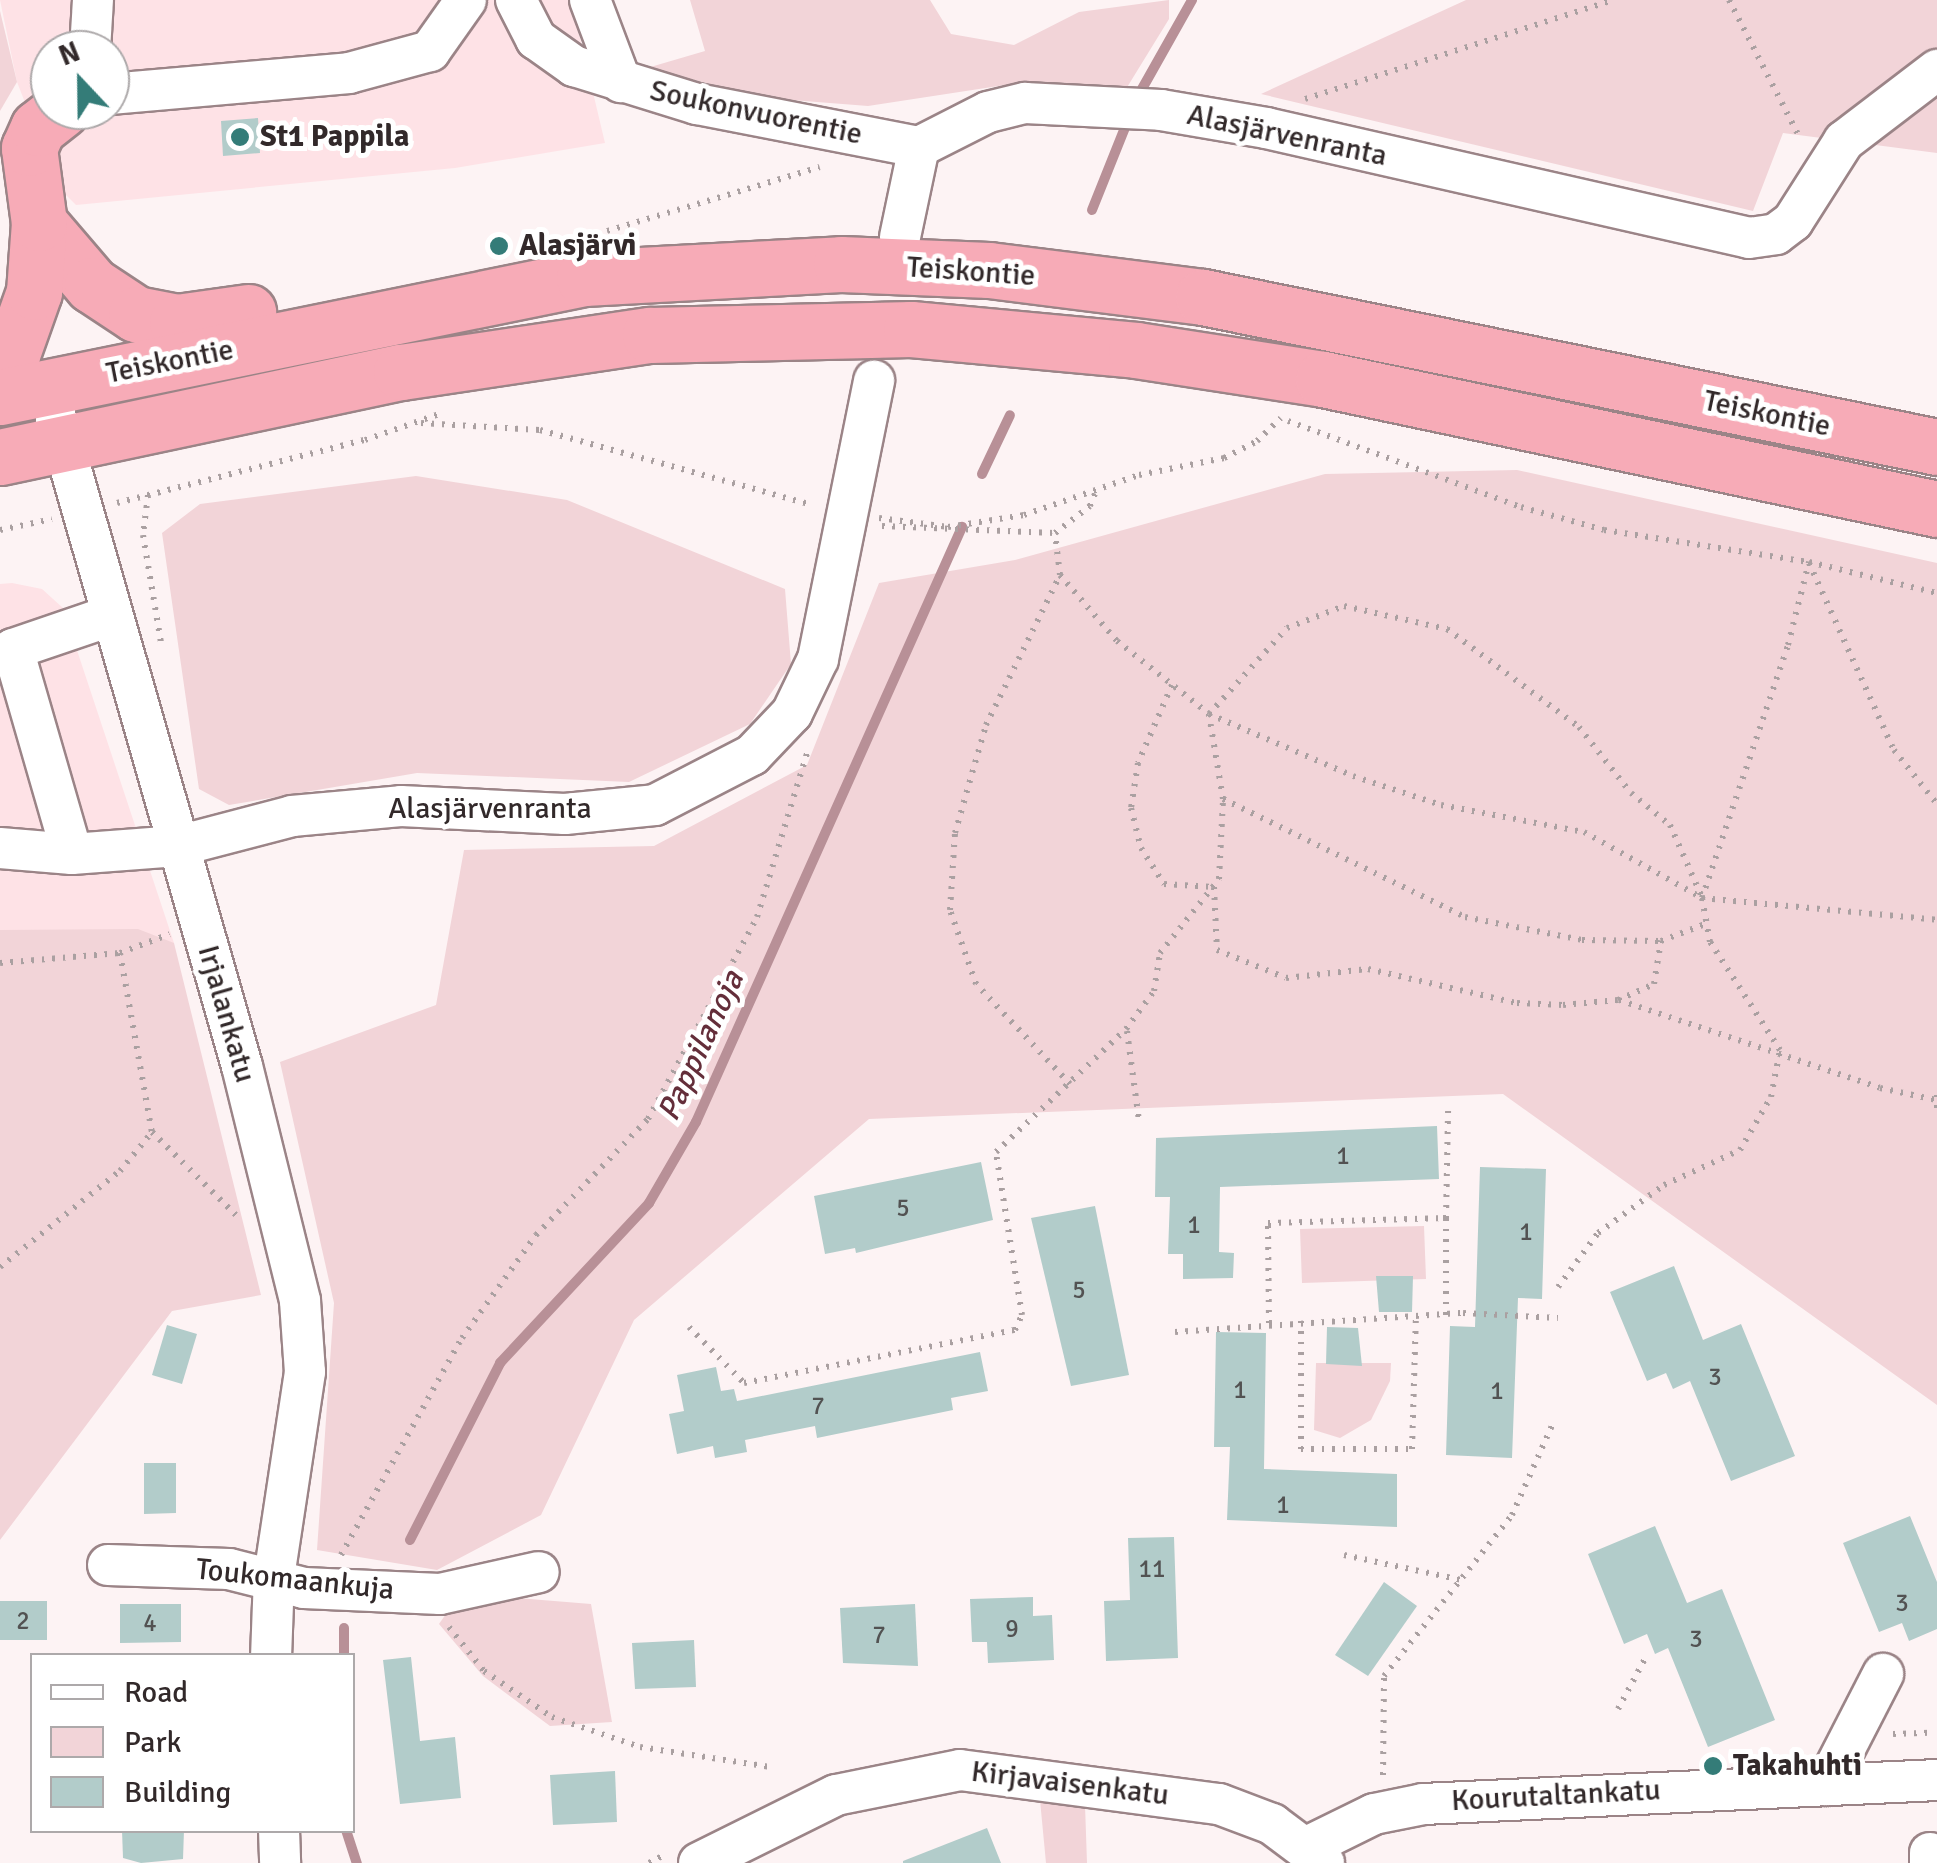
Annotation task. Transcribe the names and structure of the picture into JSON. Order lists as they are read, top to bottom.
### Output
{
  "streets": {
    "highway": ["Teiskontie"],
    "street": [
      "Soukonvuorentie",
      "Alasjärvenranta",
      "Irjalankatu",
      "Toukomaankuja",
      "Kirjavaisenkatu",
      "Kourutaltankatu"
    ]
  },
  "crossings": [
    ["Soukonvuorentie", "Alasjärvenranta"],
    ["Alasjärvenranta", "Irjalankatu"],
    ["Teiskontie", "Irjalankatu"],
    ["Irjalankatu", "Toukomaankuja"],
    ["Kirjavaisenkatu", "Kourutaltankatu"]
  ],
  "water": ["Pappilanoja"],
  "places": ["St1 Pappila", "Alasjärvi", "Takahuhti"],
  "house_numbers": [
    "1",
    "5",
    "1",
    "1",
    "5",
    "3",
    "1",
    "1",
    "7",
    "1",
    "11",
    "3",
    "2",
    "4",
    "9",
    "7",
    "3"
  ],
  "legend": ["Road", "Park", "Building"],
  "north": "top"
}
